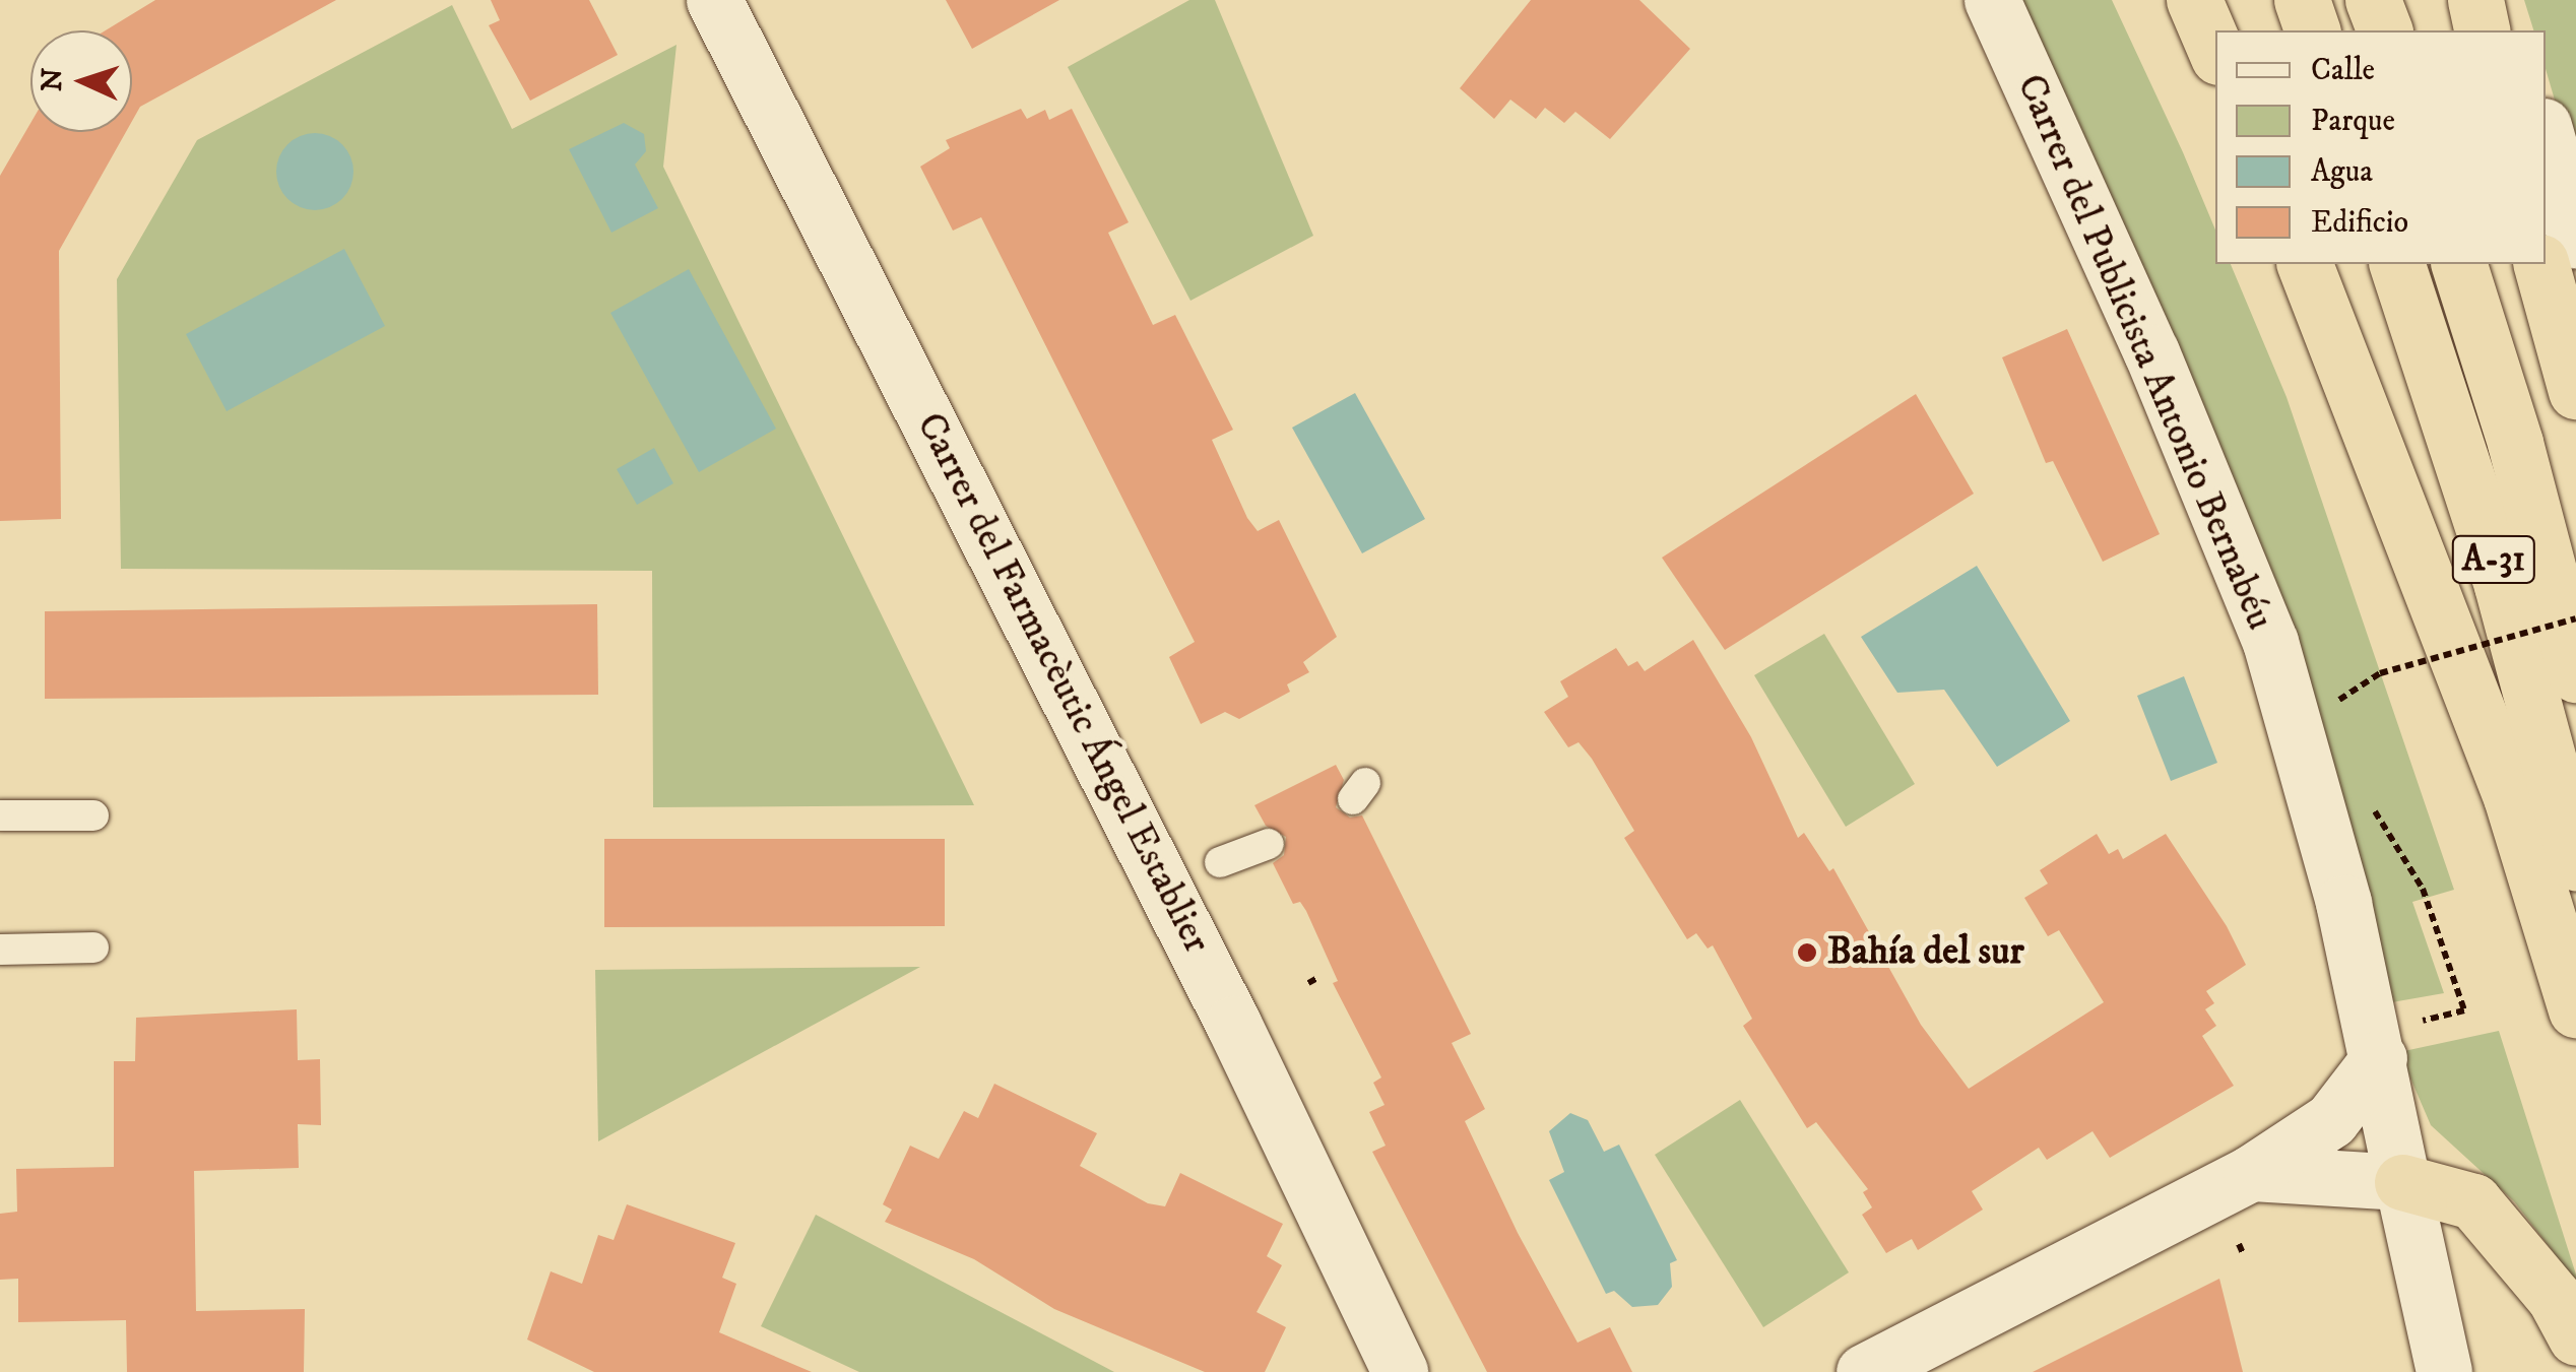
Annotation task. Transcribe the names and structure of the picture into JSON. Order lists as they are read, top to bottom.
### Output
{
  "streets": {
    "highway": ["A-31"],
    "street": ["Carrer del Publicista Antonio Bernabéu", "Carrer del Farmacèutic Ángel Establier"]
  },
  "places": ["Bahía del sur"],
  "legend": [
    "Calle",
    "Parque",
    "Agua",
    "Edificio"
  ],
  "north": "left"
}
